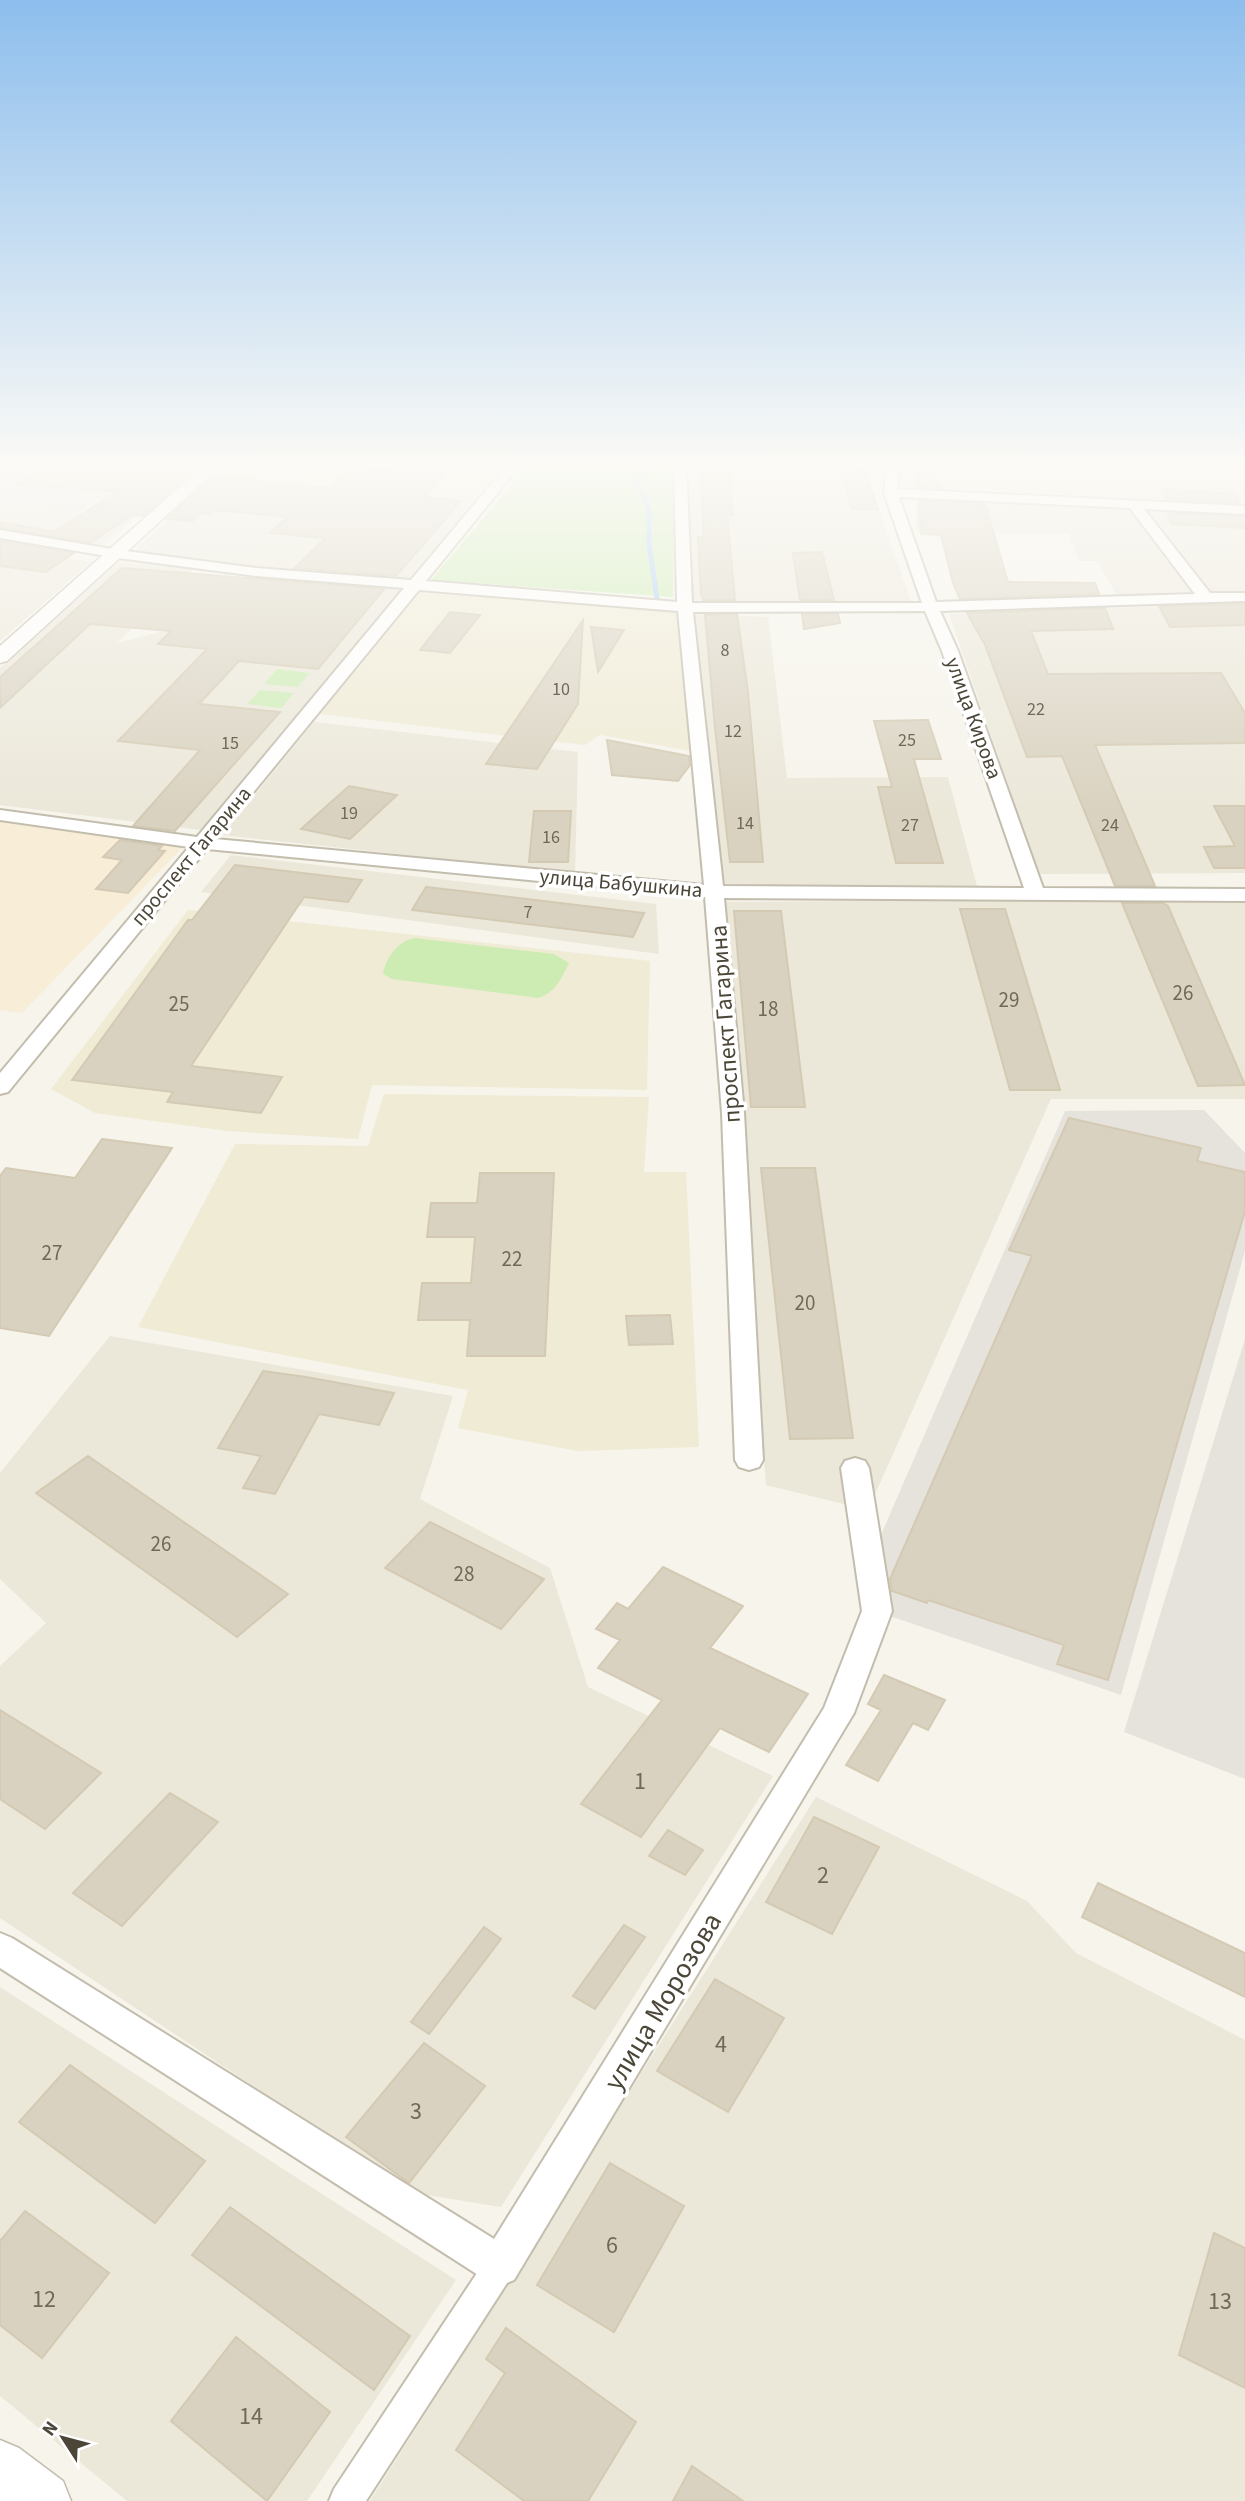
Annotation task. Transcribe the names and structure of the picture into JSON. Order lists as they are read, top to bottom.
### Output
{
  "streets": {
    "street": [
      "улица Кирова",
      "проспект Гагарина",
      "улица Бабушкина",
      "улица Морозова"
    ]
  },
  "crossings": [
    ["улица Кирова", "улица Бабушкина"],
    ["проспект Гагарина", "улица Бабушкина"]
  ],
  "house_numbers": [
    "8",
    "10",
    "22",
    "12",
    "25",
    "15",
    "19",
    "14",
    "27",
    "24",
    "16",
    "7",
    "26",
    "29",
    "25",
    "18",
    "27",
    "22",
    "20",
    "26",
    "28",
    "1",
    "2",
    "4",
    "3",
    "6",
    "12",
    "13",
    "14"
  ],
  "north": "top left"
}
